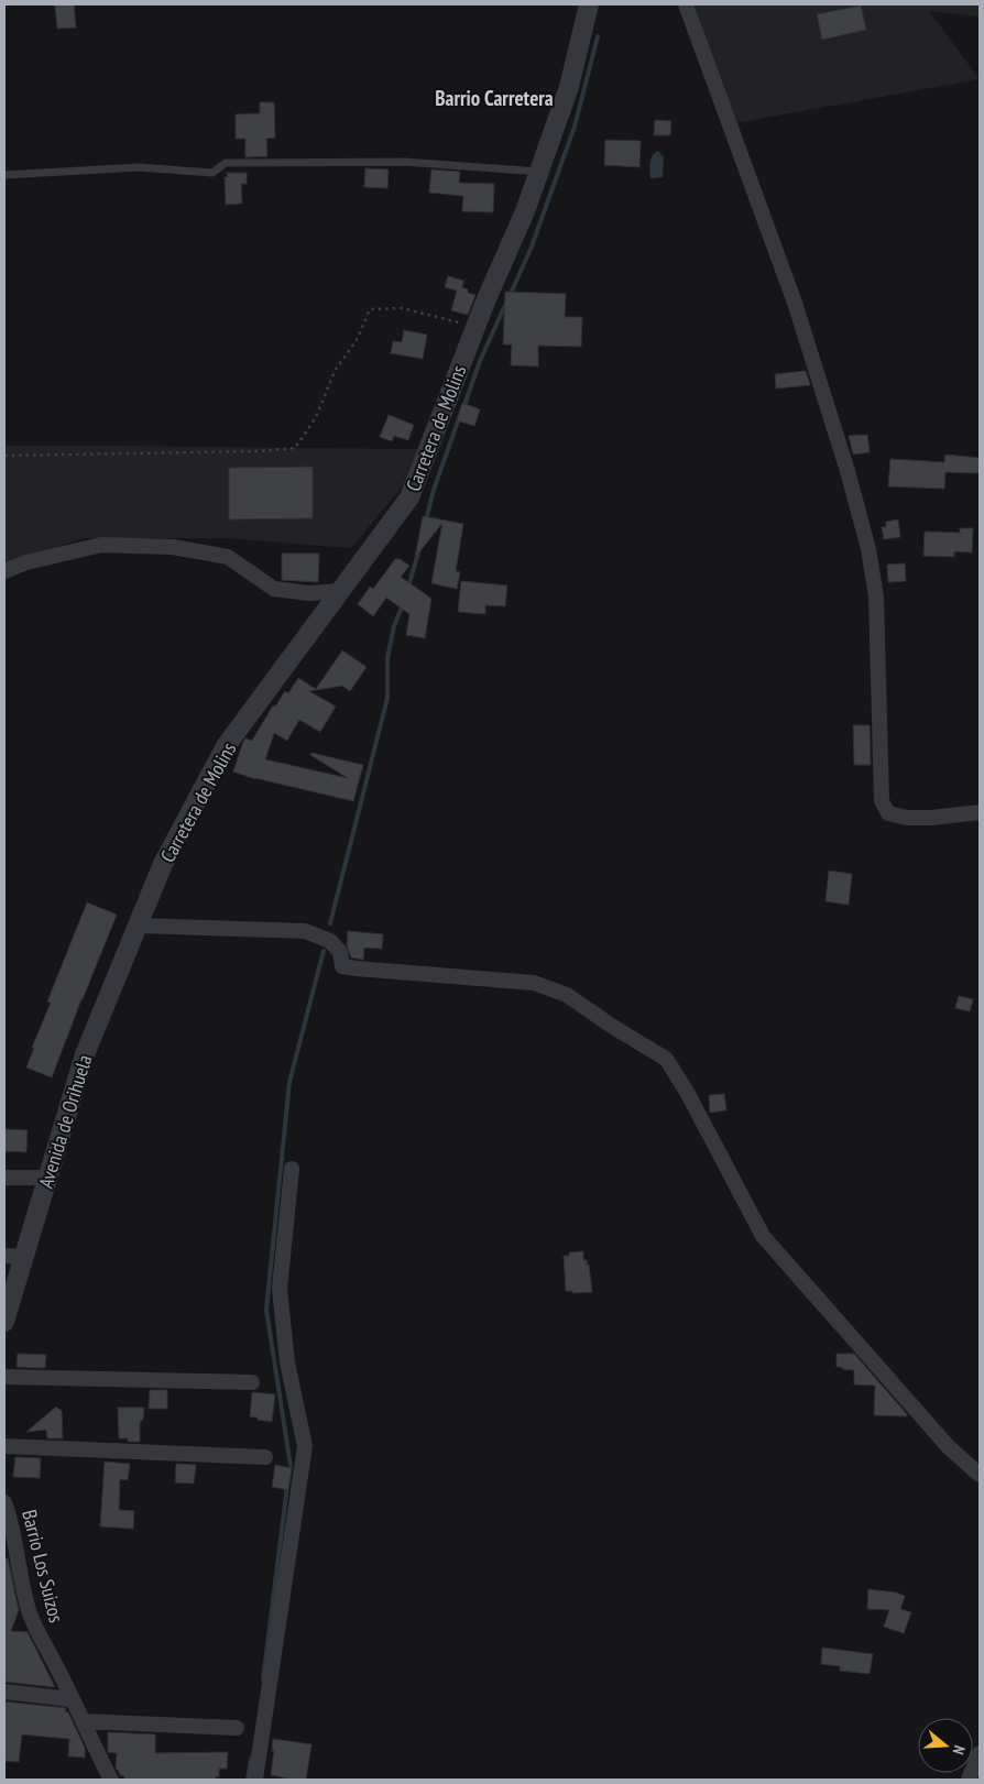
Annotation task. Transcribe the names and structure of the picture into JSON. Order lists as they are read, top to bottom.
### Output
{
  "streets": {
    "street": ["Carretera de Molins", "Avenida de Orihuela", "Barrio Los Suizos"]
  },
  "crossings": [
    ["Carretera de Molins", "Avenida de Orihuela"]
  ],
  "districts": ["Barrio Carretera"],
  "north": "right"
}
